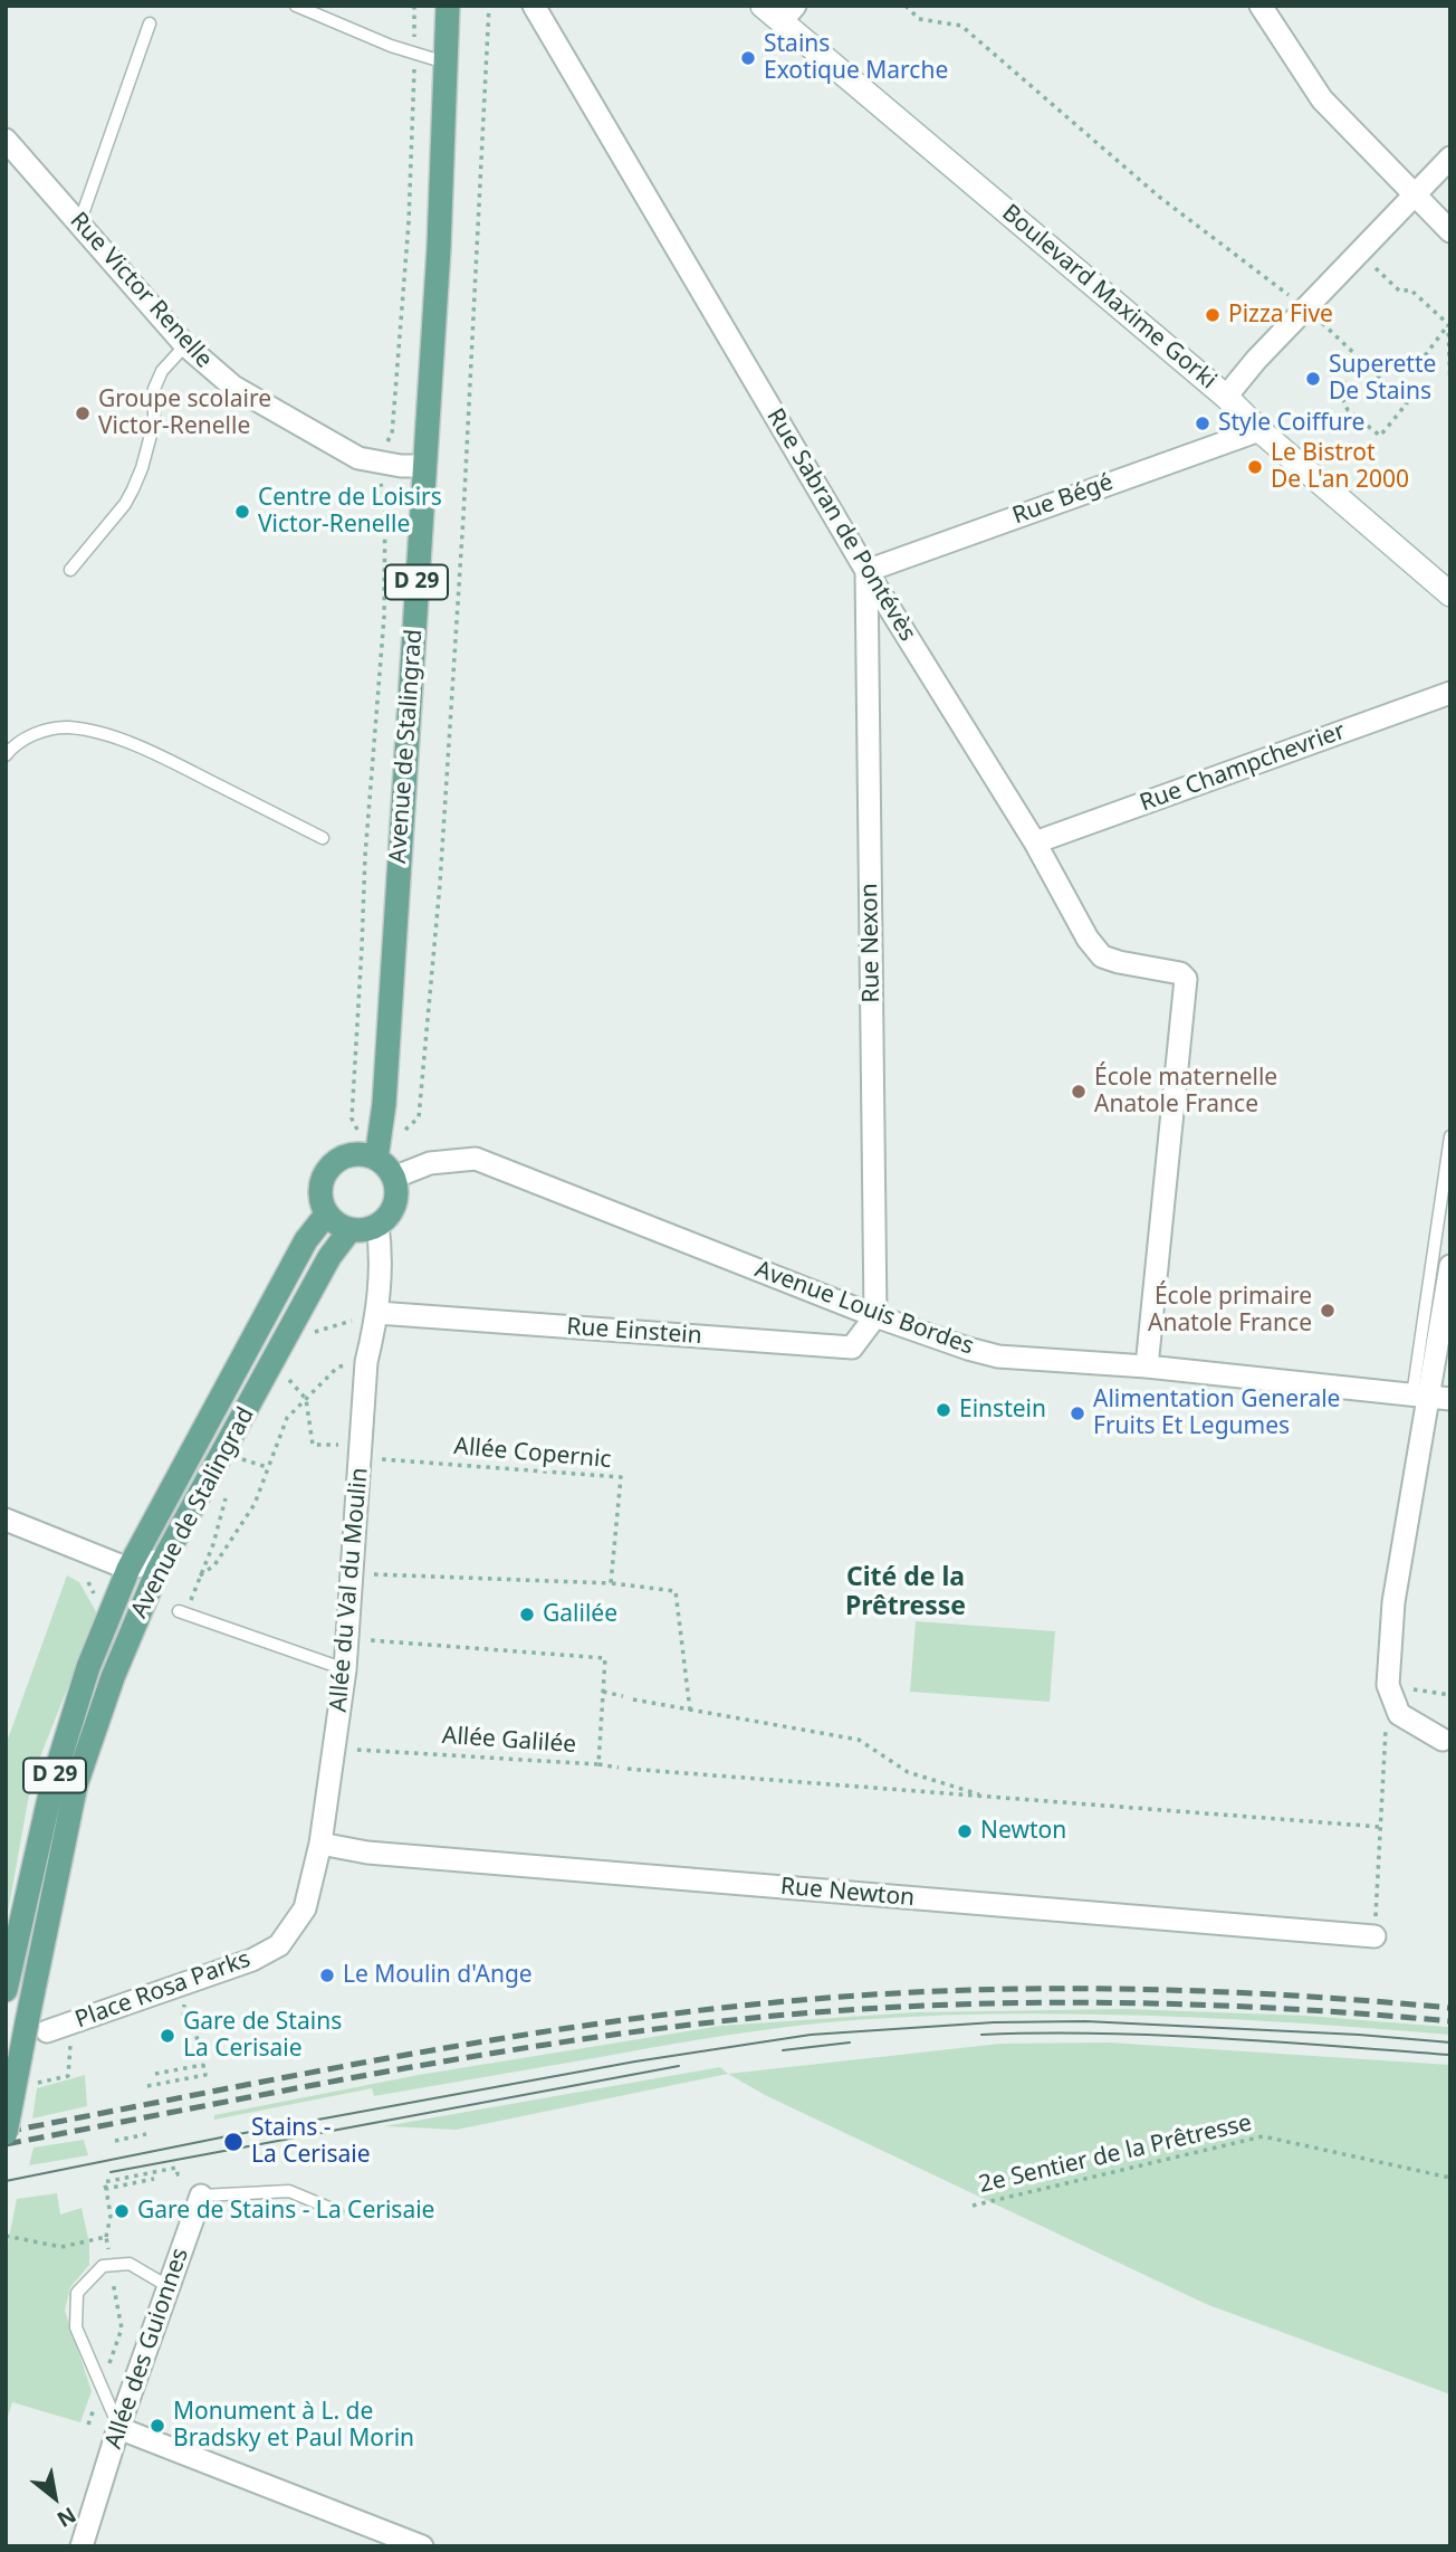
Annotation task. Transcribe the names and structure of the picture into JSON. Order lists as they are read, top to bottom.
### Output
{
  "streets": {
    "main road": ["Boulevard Maxime Gorki", "D 29", "Avenue de Stalingrad"],
    "street": [
      "Rue Victor Renelle",
      "Rue Bégé",
      "Rue Sabran de Pontévès",
      "Rue Champchevrier",
      "Rue Nexon",
      "Avenue Louis Bordes",
      "Rue Einstein",
      "Allée du Val du Moulin",
      "Rue Newton",
      "Place Rosa Parks",
      "Allée des Guionnes"
    ],
    "path": ["Allée Copernic", "Allée Galilée", "2e Sentier de la Prêtresse"]
  },
  "crossings": [
    ["Rue Victor Renelle", "Avenue de Stalingrad"],
    ["Boulevard Maxime Gorki", "Rue Bégé"],
    ["Rue Bégé", "Rue Sabran de Pontévès"],
    ["Rue Bégé", "Rue Nexon"],
    ["Rue Sabran de Pontévès", "Rue Champchevrier"],
    ["Rue Sabran de Pontévès", "Rue Nexon"],
    ["Rue Sabran de Pontévès", "Avenue Louis Bordes"],
    ["Avenue de Stalingrad", "Avenue Louis Bordes"],
    ["Avenue de Stalingrad", "Allée du Val du Moulin"],
    ["Avenue de Stalingrad", "Place Rosa Parks"],
    ["Rue Nexon", "Avenue Louis Bordes"],
    ["Rue Nexon", "Rue Einstein"],
    ["Avenue Louis Bordes", "Rue Einstein"],
    ["Avenue Louis Bordes", "Allée du Val du Moulin"],
    ["Rue Einstein", "Allée du Val du Moulin"],
    ["Allée Copernic", "Allée du Val du Moulin"],
    ["Allée du Val du Moulin", "Allée Galilée"],
    ["Allée du Val du Moulin", "Rue Newton"],
    ["Allée du Val du Moulin", "Place Rosa Parks"]
  ],
  "districts": ["Cité de la Prêtresse"],
  "places": [
    "Stains Exotique Marche",
    "Pizza Five",
    "Superette De Stains",
    "Groupe scolaire Victor-Renelle",
    "Style Coiffure",
    "Le Bistrot De L'an 2000",
    "Centre de Loisirs Victor-Renelle",
    "École maternelle Anatole France",
    "École primaire Anatole France",
    "Einstein",
    "Alimentation Generale Fruits Et Legumes",
    "Galilée",
    "Newton",
    "Le Moulin d'Ange",
    "Gare de Stains La Cerisaie",
    "Stains - La Cerisaie",
    "Gare de Stains - La Cerisaie",
    "Monument à L. de Bradsky et Paul Morin"
  ],
  "north": "bottom right"
}
